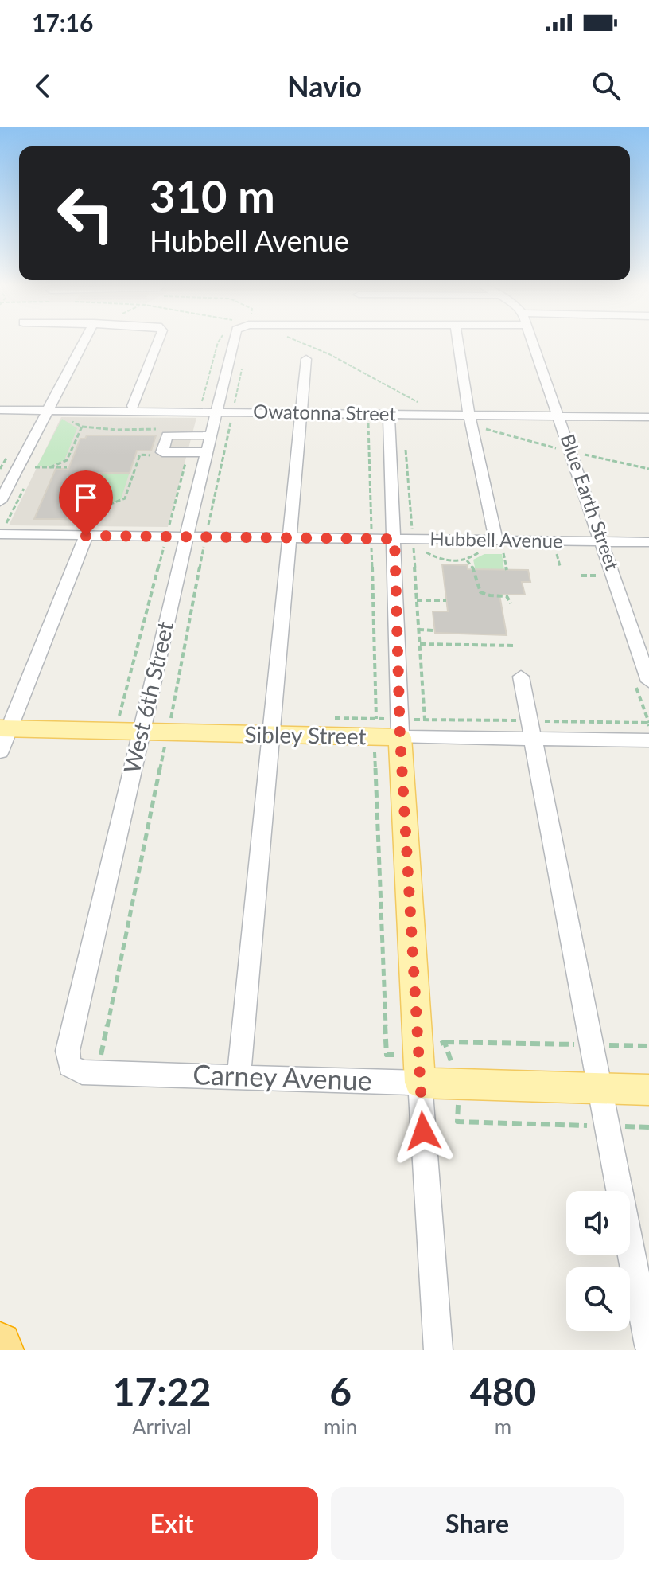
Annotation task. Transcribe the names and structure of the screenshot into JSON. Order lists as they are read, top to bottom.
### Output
{
  "streets": {
    "main road": ["Sibley Street", "Carney Avenue"],
    "street": [
      "Owatonna Street",
      "Blue Earth Street",
      "Hubbell Avenue",
      "West 6th Street"
    ]
  },
  "crossings": [
    ["Owatonna Street", "Blue Earth Street"],
    ["Owatonna Street", "West 6th Street"],
    ["Blue Earth Street", "Hubbell Avenue"],
    ["Hubbell Avenue", "West 6th Street"],
    ["West 6th Street", "Sibley Street"],
    ["West 6th Street", "Carney Avenue"]
  ],
  "page": {
    "status": "17:16",
    "header": "Navio",
    "turn": ["310 m", "Hubbell Avenue"],
    "eta": [
      "17:22",
      "Arrival",
      "6",
      "min",
      "480",
      "m"
    ],
    "buttons": ["Exit", "Share"]
  }
}
